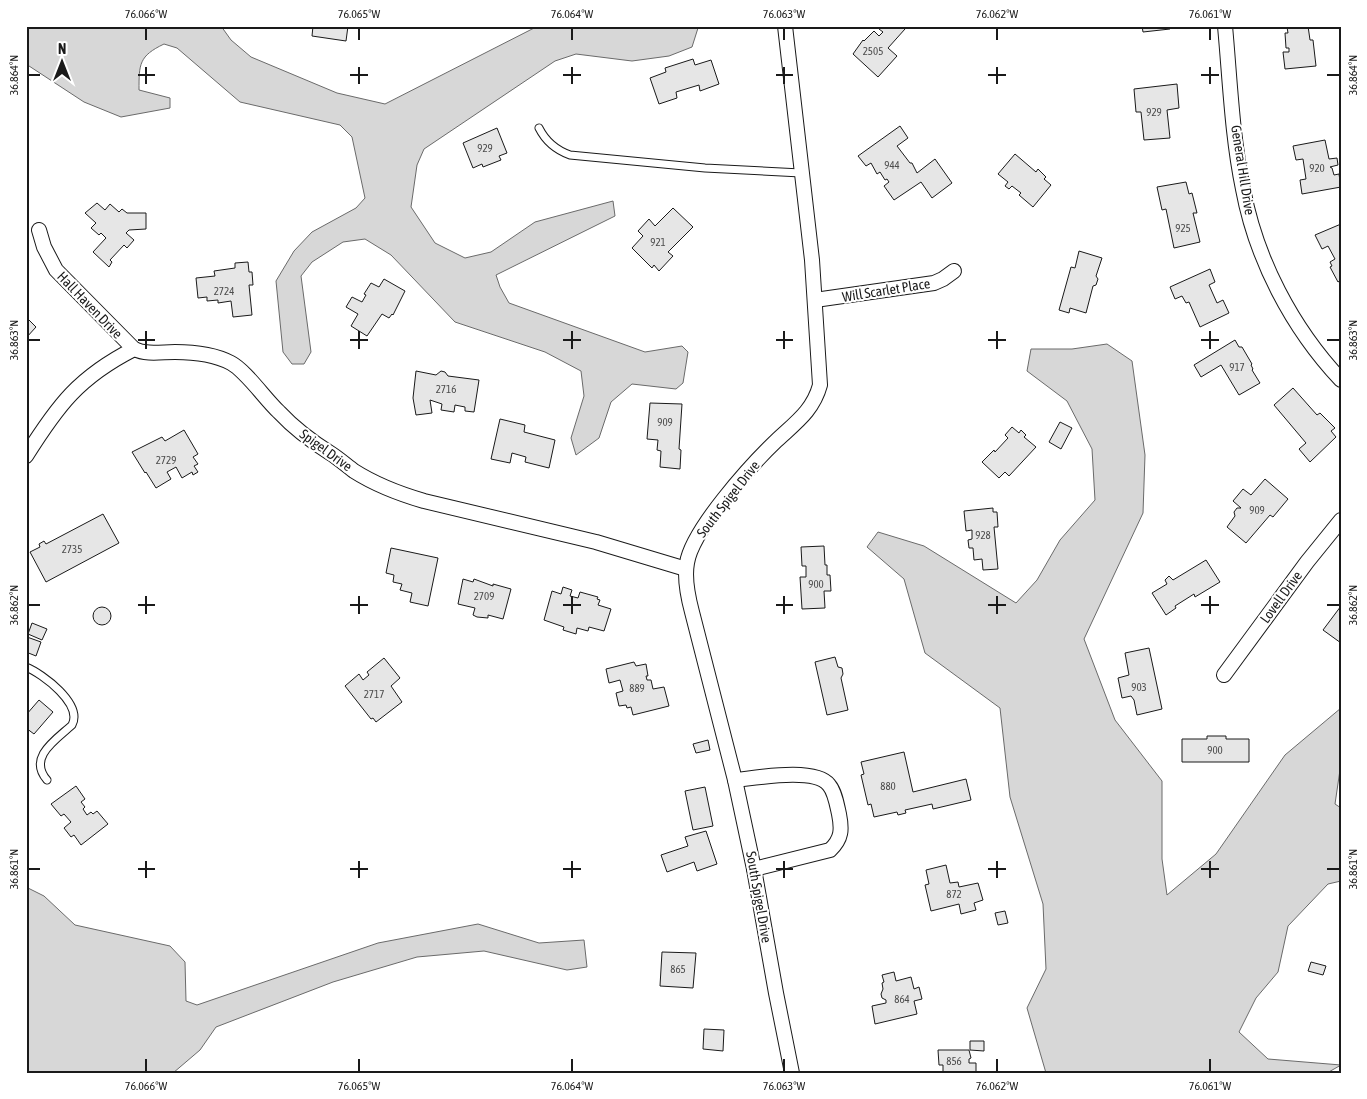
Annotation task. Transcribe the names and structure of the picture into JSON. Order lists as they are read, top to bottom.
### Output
{
  "streets": {
    "street": [
      "General Hill Drive",
      "Will Scarlet Place",
      "Hall Haven Drive",
      "Spigel Drive",
      "South Spigel Drive",
      "Lovell Drive"
    ]
  },
  "crossings": [
    ["Will Scarlet Place", "South Spigel Drive"],
    ["Hall Haven Drive", "Spigel Drive"],
    ["Spigel Drive", "South Spigel Drive"]
  ],
  "house_numbers": [
    "2505",
    "929",
    "929",
    "944",
    "920",
    "925",
    "921",
    "2724",
    "917",
    "2716",
    "909",
    "2729",
    "909",
    "928",
    "2735",
    "900",
    "2709",
    "903",
    "889",
    "2717",
    "900",
    "880",
    "872",
    "865",
    "864",
    "856"
  ],
  "north": "top",
  "coordinates": [
    "76.066°W",
    "76.065°W",
    "76.064°W",
    "76.063°W",
    "76.062°W",
    "76.061°W",
    "36.864°N",
    "36.863°N",
    "36.862°N",
    "36.861°N"
  ]
}
